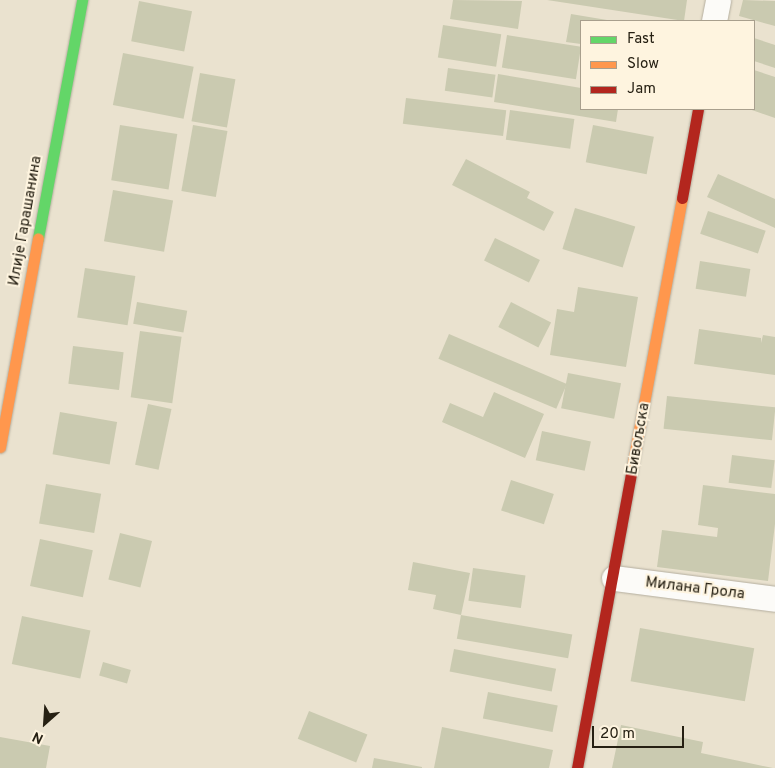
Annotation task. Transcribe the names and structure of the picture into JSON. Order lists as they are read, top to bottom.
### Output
{
  "streets": {
    "street": ["Илије Гарашанина", "Бивољска", "Милана Грола"]
  },
  "crossings": [
    ["Бивољска", "Милана Грола"]
  ],
  "legend": ["Fast", "Slow", "Jam"],
  "scale_bar": "20 m",
  "north": "bottom left"
}
